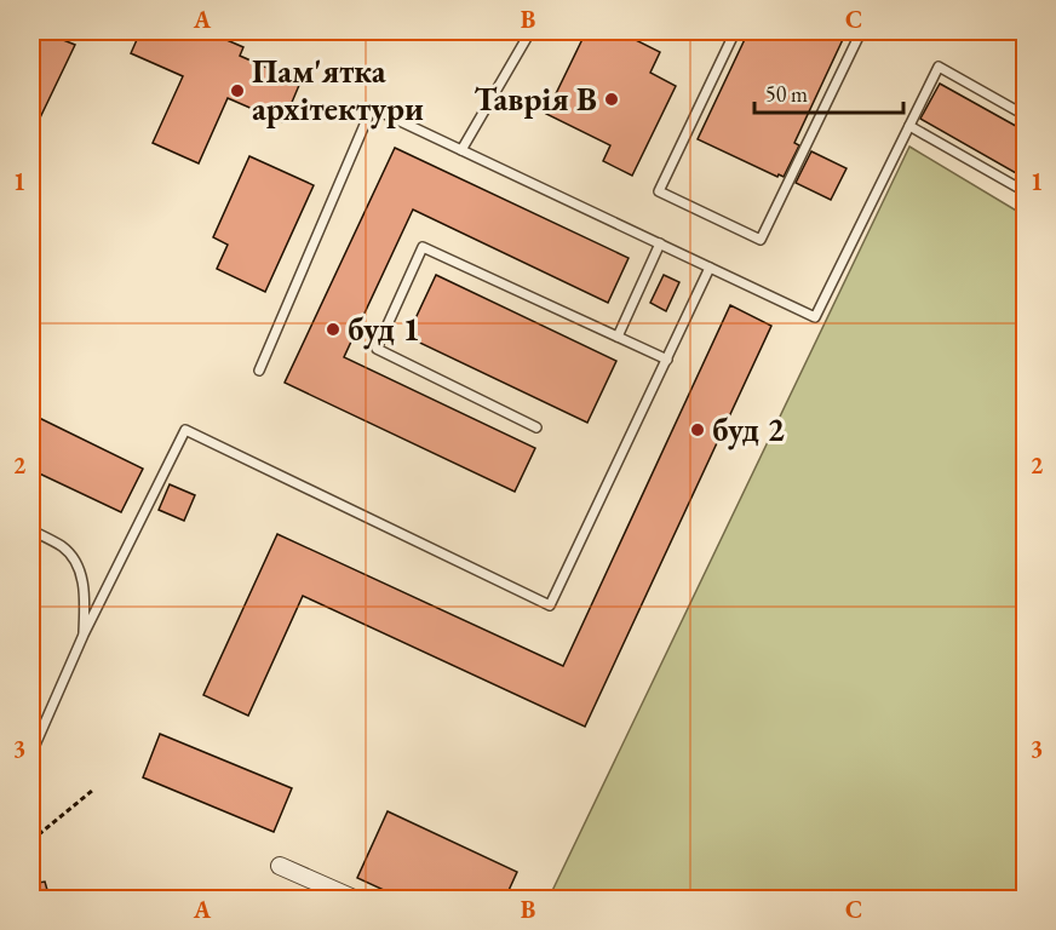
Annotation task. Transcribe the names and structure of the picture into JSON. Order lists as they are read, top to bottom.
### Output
{
  "places": [
    "Пам'ятка архітектури",
    "Таврія В",
    "буд 1",
    "буд 2"
  ],
  "scale_bar": "50 m",
  "grid": {
    "columns": ["A", "B", "C"],
    "rows": ["1", "2", "3"]
  }
}
